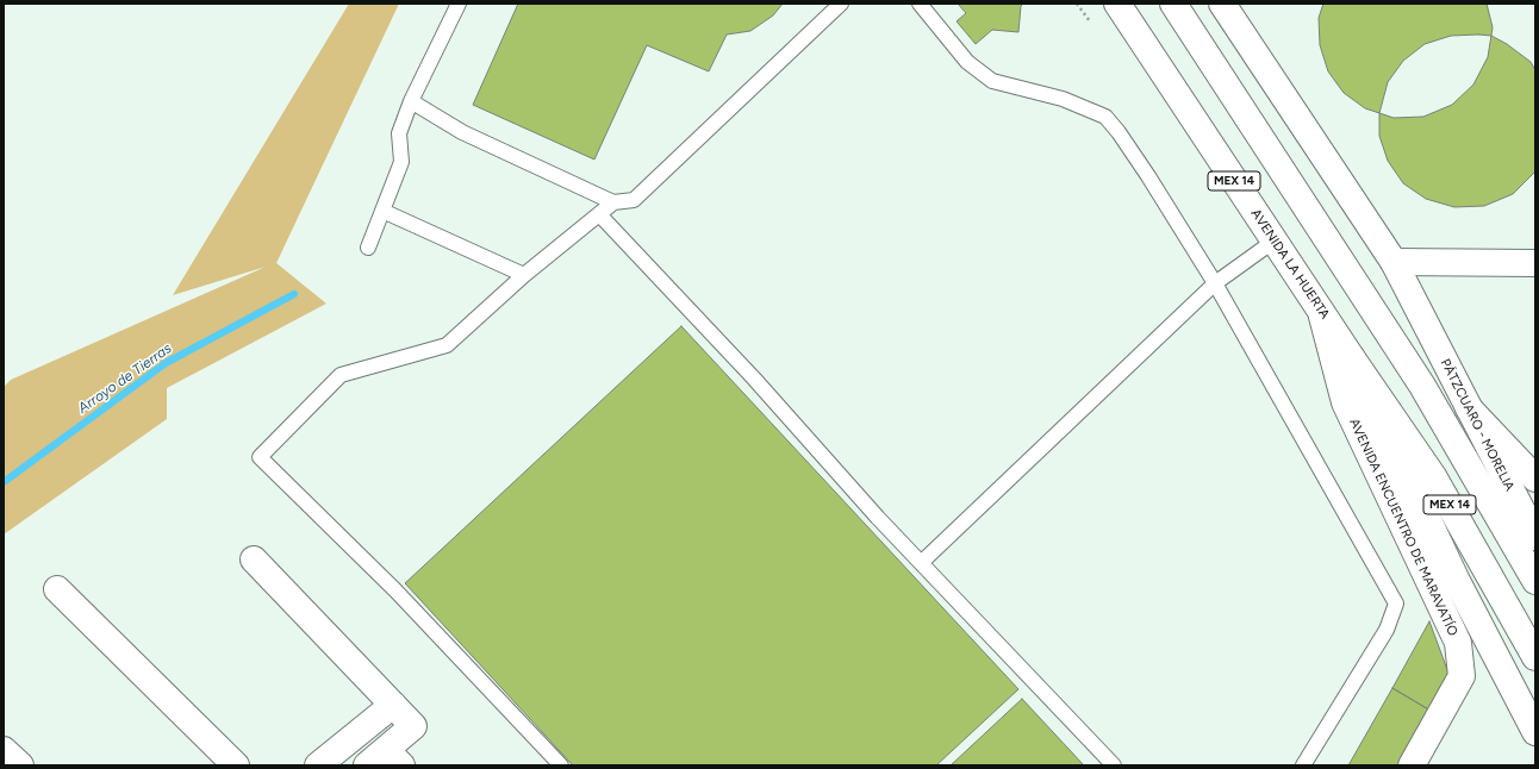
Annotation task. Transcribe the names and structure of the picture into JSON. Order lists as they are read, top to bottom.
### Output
{
  "streets": {
    "main road": [
      "MEX 14",
      "AVENIDA LA HUERTA",
      "PÁTZCUARO - MORELIA",
      "AVENIDA ENCUENTRO DE MARAVATÍO"
    ]
  },
  "crossings": [
    ["MEX 14", "AVENIDA LA HUERTA"],
    ["AVENIDA LA HUERTA", "AVENIDA ENCUENTRO DE MARAVATÍO"]
  ],
  "water": ["Arroyo de Tierras"]
}
